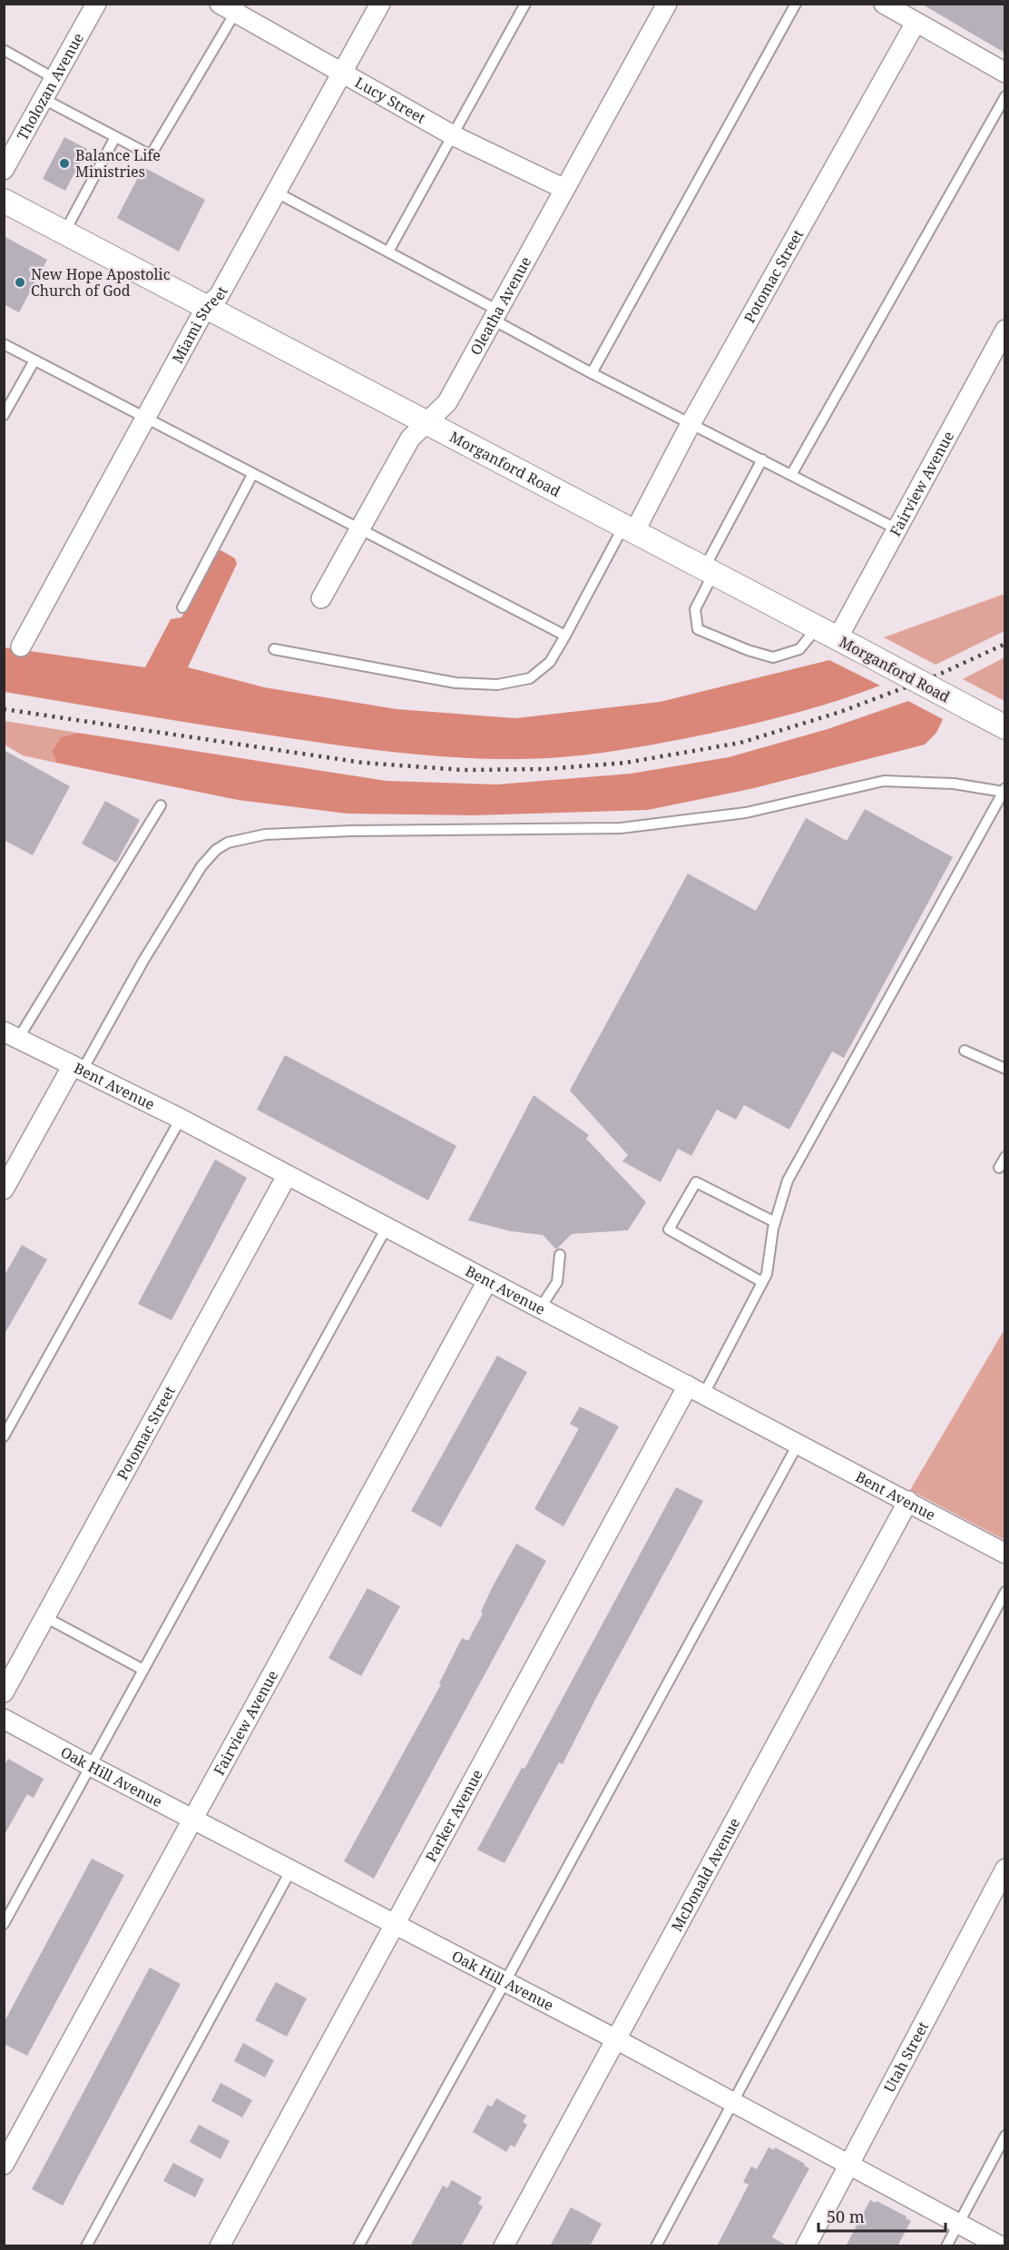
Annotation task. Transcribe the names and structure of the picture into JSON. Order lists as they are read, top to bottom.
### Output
{
  "streets": {
    "street": [
      "Tholozan Avenue",
      "Lucy Street",
      "Potomac Street",
      "Oleatha Avenue",
      "Miami Street",
      "Morganford Road",
      "Fairview Avenue",
      "Bent Avenue",
      "Oak Hill Avenue",
      "Parker Avenue",
      "McDonald Avenue",
      "Utah Street"
    ]
  },
  "crossings": [
    ["Lucy Street", "Oleatha Avenue"],
    ["Lucy Street", "Miami Street"],
    ["Potomac Street", "Morganford Road"],
    ["Potomac Street", "Bent Avenue"],
    ["Oleatha Avenue", "Morganford Road"],
    ["Miami Street", "Morganford Road"],
    ["Morganford Road", "Fairview Avenue"],
    ["Fairview Avenue", "Bent Avenue"],
    ["Fairview Avenue", "Oak Hill Avenue"],
    ["Bent Avenue", "Parker Avenue"],
    ["Bent Avenue", "McDonald Avenue"],
    ["Oak Hill Avenue", "Parker Avenue"],
    ["Oak Hill Avenue", "McDonald Avenue"],
    ["Oak Hill Avenue", "Utah Street"]
  ],
  "places": ["Balance Life Ministries", "New Hope Apostolic Church of God"],
  "scale_bar": "50 m"
}
